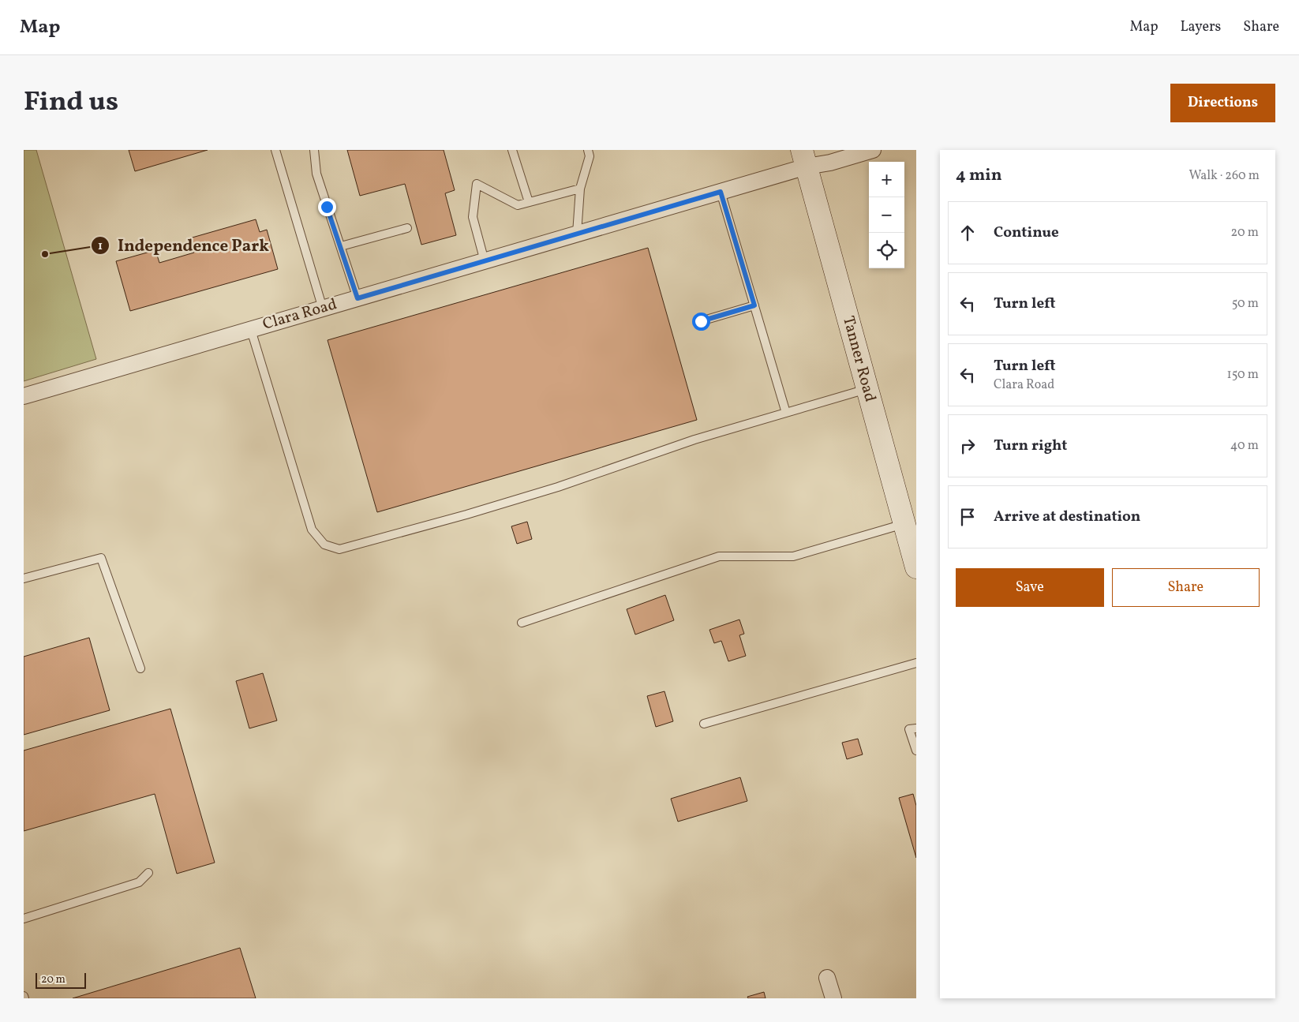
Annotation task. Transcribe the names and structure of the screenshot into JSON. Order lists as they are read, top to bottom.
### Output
{
  "streets": {
    "main road": ["Tanner Road"],
    "street": ["Clara Road"]
  },
  "crossings": [
    ["Clara Road", "Tanner Road"]
  ],
  "places": ["Independence Park"],
  "scale_bar": "20 m",
  "page": {
    "header": "Map",
    "nav": ["Map", "Layers", "Share"],
    "title": "Find us",
    "buttons": [
      "Directions",
      ["Save", "Share"]
    ],
    "heading": ["4 min", "Walk · 260 m"],
    "map_buttons": ["+", "−"],
    "list": [
      ["Continue", "20 m"],
      ["Turn left", "50 m"],
      ["Turn left", "Clara Road", "150 m"],
      ["Turn right", "40 m"],
      "Arrive at destination"
    ],
    "scale": "20 m"
  }
}
